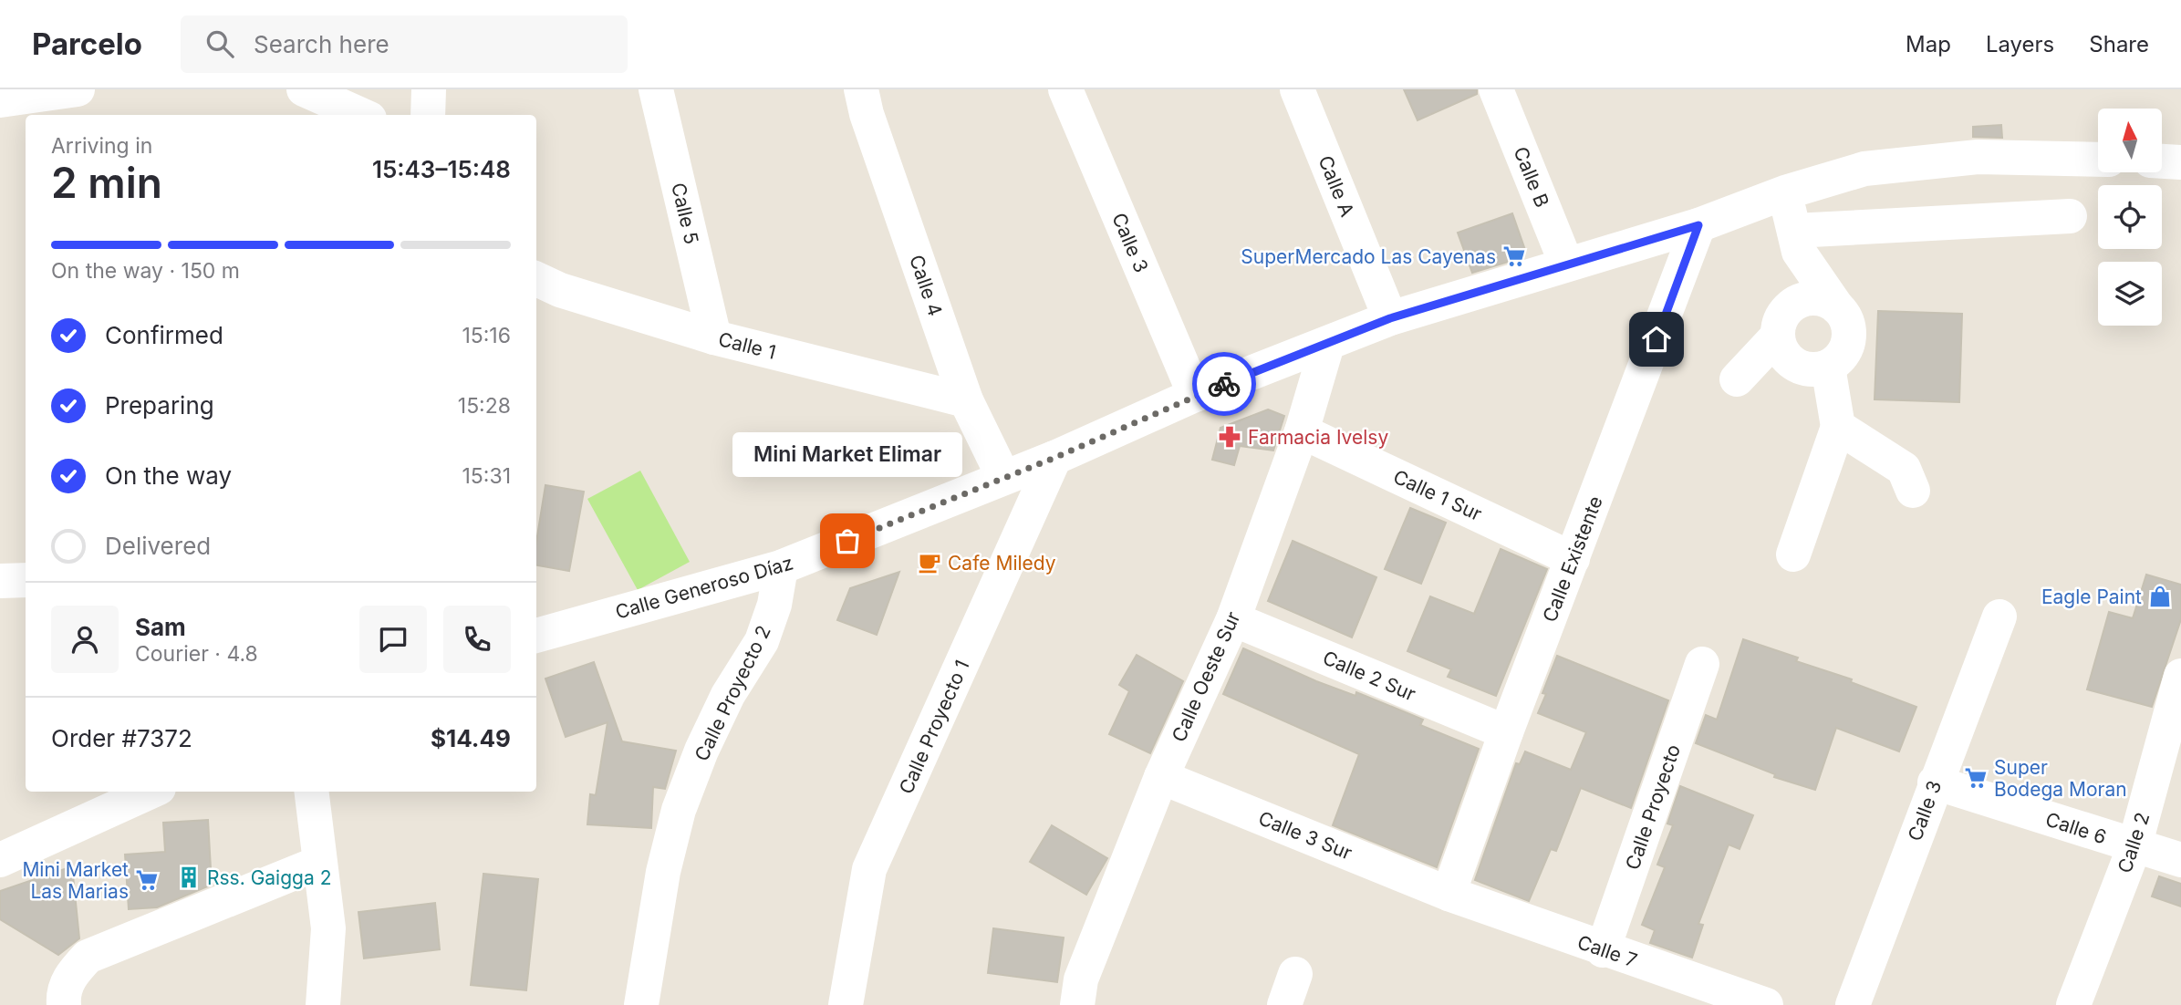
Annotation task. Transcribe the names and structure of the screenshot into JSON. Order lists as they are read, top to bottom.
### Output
{
  "streets": {
    "street": [
      "Calle B",
      "Calle A",
      "Calle 5",
      "Calle 3",
      "Calle 4",
      "Calle 1",
      "Calle 1 Sur",
      "Calle Existente",
      "Calle Generoso Díaz",
      "Calle 2 Sur",
      "Calle Oeste Sur",
      "Calle Proyecto 2",
      "Calle Proyecto 1",
      "Calle Proyecto",
      "Calle 6",
      "Calle 3 Sur",
      "Calle 2",
      "Calle 7"
    ]
  },
  "crossings": [
    ["Calle B", "Calle Generoso Díaz"],
    ["Calle A", "Calle Generoso Díaz"],
    ["Calle 5", "Calle 1"],
    ["Calle 3", "Calle Generoso Díaz"],
    ["Calle 3", "Calle 6"],
    ["Calle 4", "Calle 1"],
    ["Calle 4", "Calle Generoso Díaz"],
    ["Calle 1 Sur", "Calle Existente"],
    ["Calle 1 Sur", "Calle Oeste Sur"],
    ["Calle Existente", "Calle Generoso Díaz"],
    ["Calle Existente", "Calle 2 Sur"],
    ["Calle Existente", "Calle 3 Sur"],
    ["Calle Existente", "Calle 7"],
    ["Calle Generoso Díaz", "Calle Oeste Sur"],
    ["Calle Generoso Díaz", "Calle Proyecto 2"],
    ["Calle Generoso Díaz", "Calle Proyecto 1"],
    ["Calle 2 Sur", "Calle Oeste Sur"],
    ["Calle Oeste Sur", "Calle 3 Sur"],
    ["Calle Proyecto", "Calle 7"],
    ["Calle 6", "Calle 2"],
    ["Calle 3 Sur", "Calle 7"]
  ],
  "places": {
    "supermarket": ["SuperMercado Las Cayenas", "Super Bodega Moran", "Mini Market Las Marias"],
    "pharmacy": ["Farmacia Ivelsy"],
    "other": ["Mini Market Elimar"],
    "cafe": ["Cafe Miledy"],
    "shop": ["Eagle Paint"],
    "building": ["Rss. Gaigga 2"]
  },
  "north": "top",
  "page": {
    "header": "Parcelo",
    "search": "Search here",
    "nav": ["Map", "Layers", "Share"],
    "heading": ["2 min", "Arriving in", "15:43–15:48"],
    "panel": [
      "Sam",
      "Courier · 4.8",
      "Order #7372",
      "$14.49"
    ],
    "bar": "On the way · 150 m",
    "list": [
      ["Confirmed", "15:16"],
      ["Preparing", "15:28"],
      ["On the way", "15:31"],
      "Delivered"
    ],
    "bubble": "Mini Market Elimar"
  }
}
